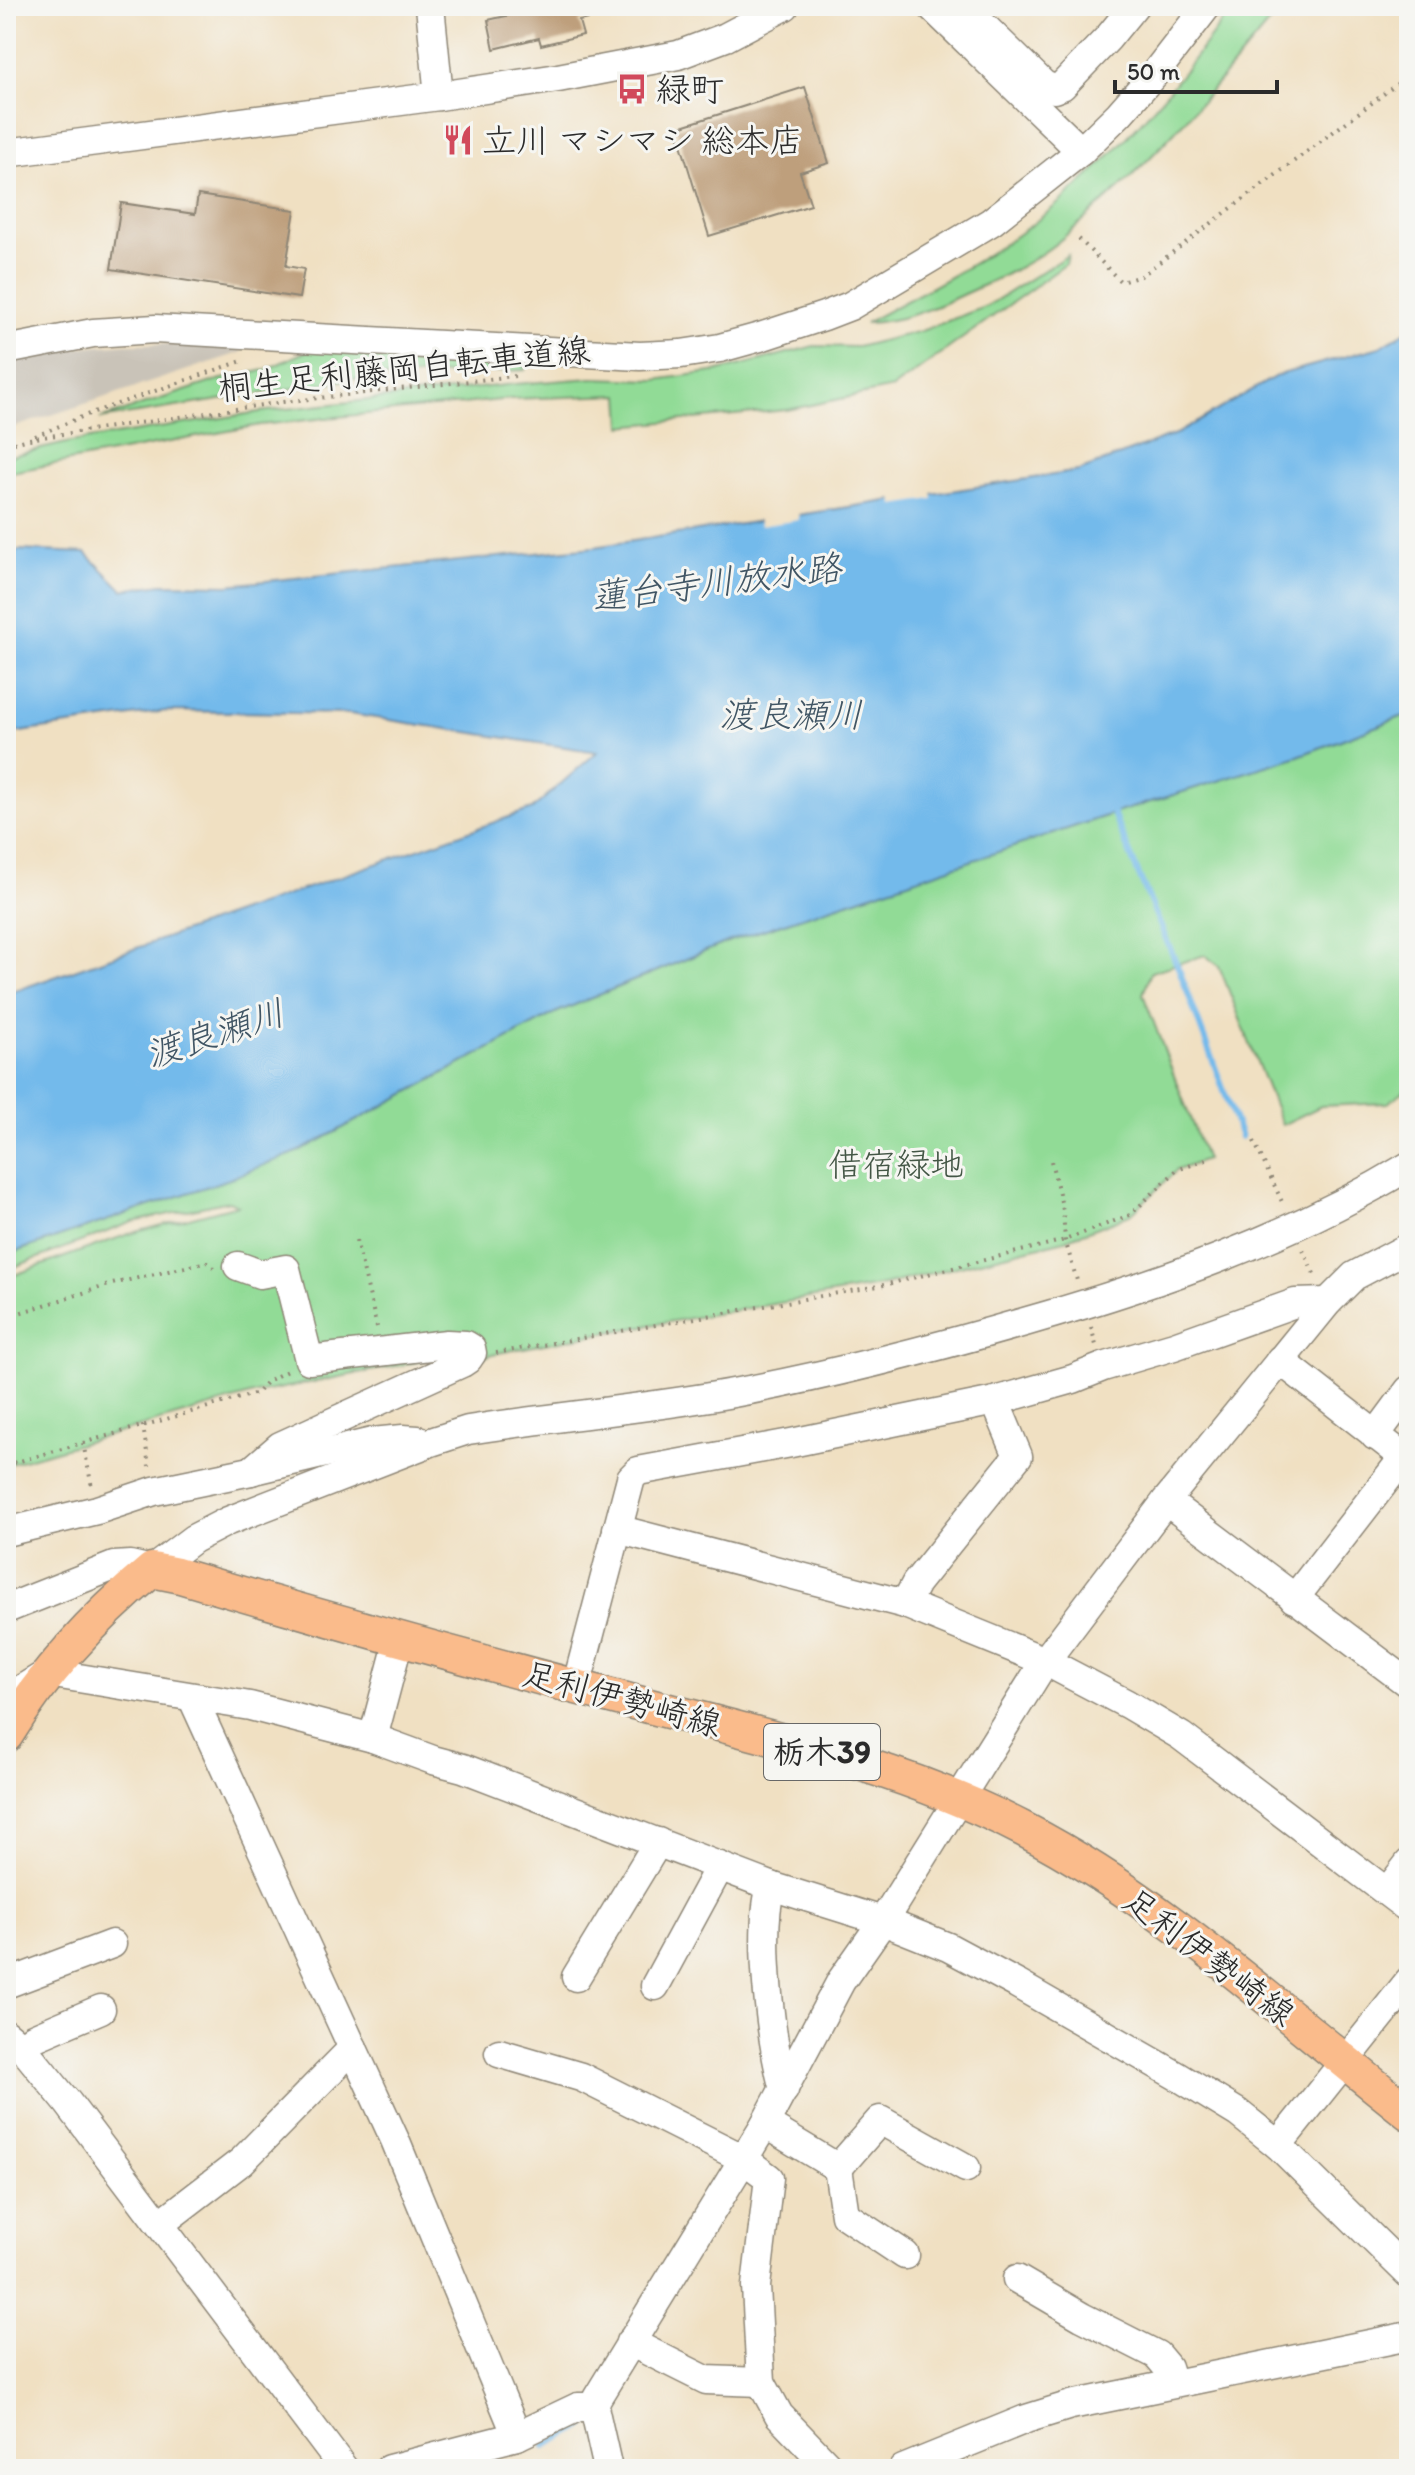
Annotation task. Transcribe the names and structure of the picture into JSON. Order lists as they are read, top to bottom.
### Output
{
  "streets": {
    "main road": ["足利伊勢崎線", "栃木39"],
    "path": ["桐生足利藤岡自転車道線"]
  },
  "water": ["蓮台寺川放水路", "渡良瀬川"],
  "parks": ["借宿緑地"],
  "places": {
    "bus stop": ["緑町"],
    "restaurant": ["立川 マシマシ 総本店"]
  },
  "scale_bar": "50 m"
}
